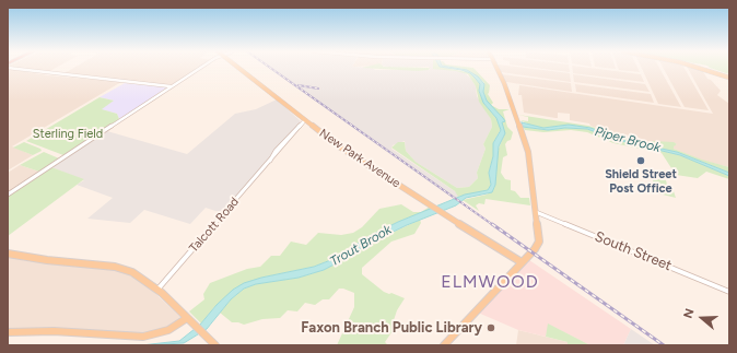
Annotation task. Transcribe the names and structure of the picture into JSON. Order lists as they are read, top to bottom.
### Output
{
  "streets": {
    "main road": ["New Park Avenue"],
    "street": ["Talcott Road", "South Street"]
  },
  "crossings": [
    ["New Park Avenue", "Talcott Road"]
  ],
  "districts": ["ELMWOOD"],
  "water": ["Piper Brook", "Trout Brook"],
  "parks": ["Sterling Field"],
  "places": ["Shield Street Post Office", "Faxon Branch Public Library"],
  "north": "left"
}
